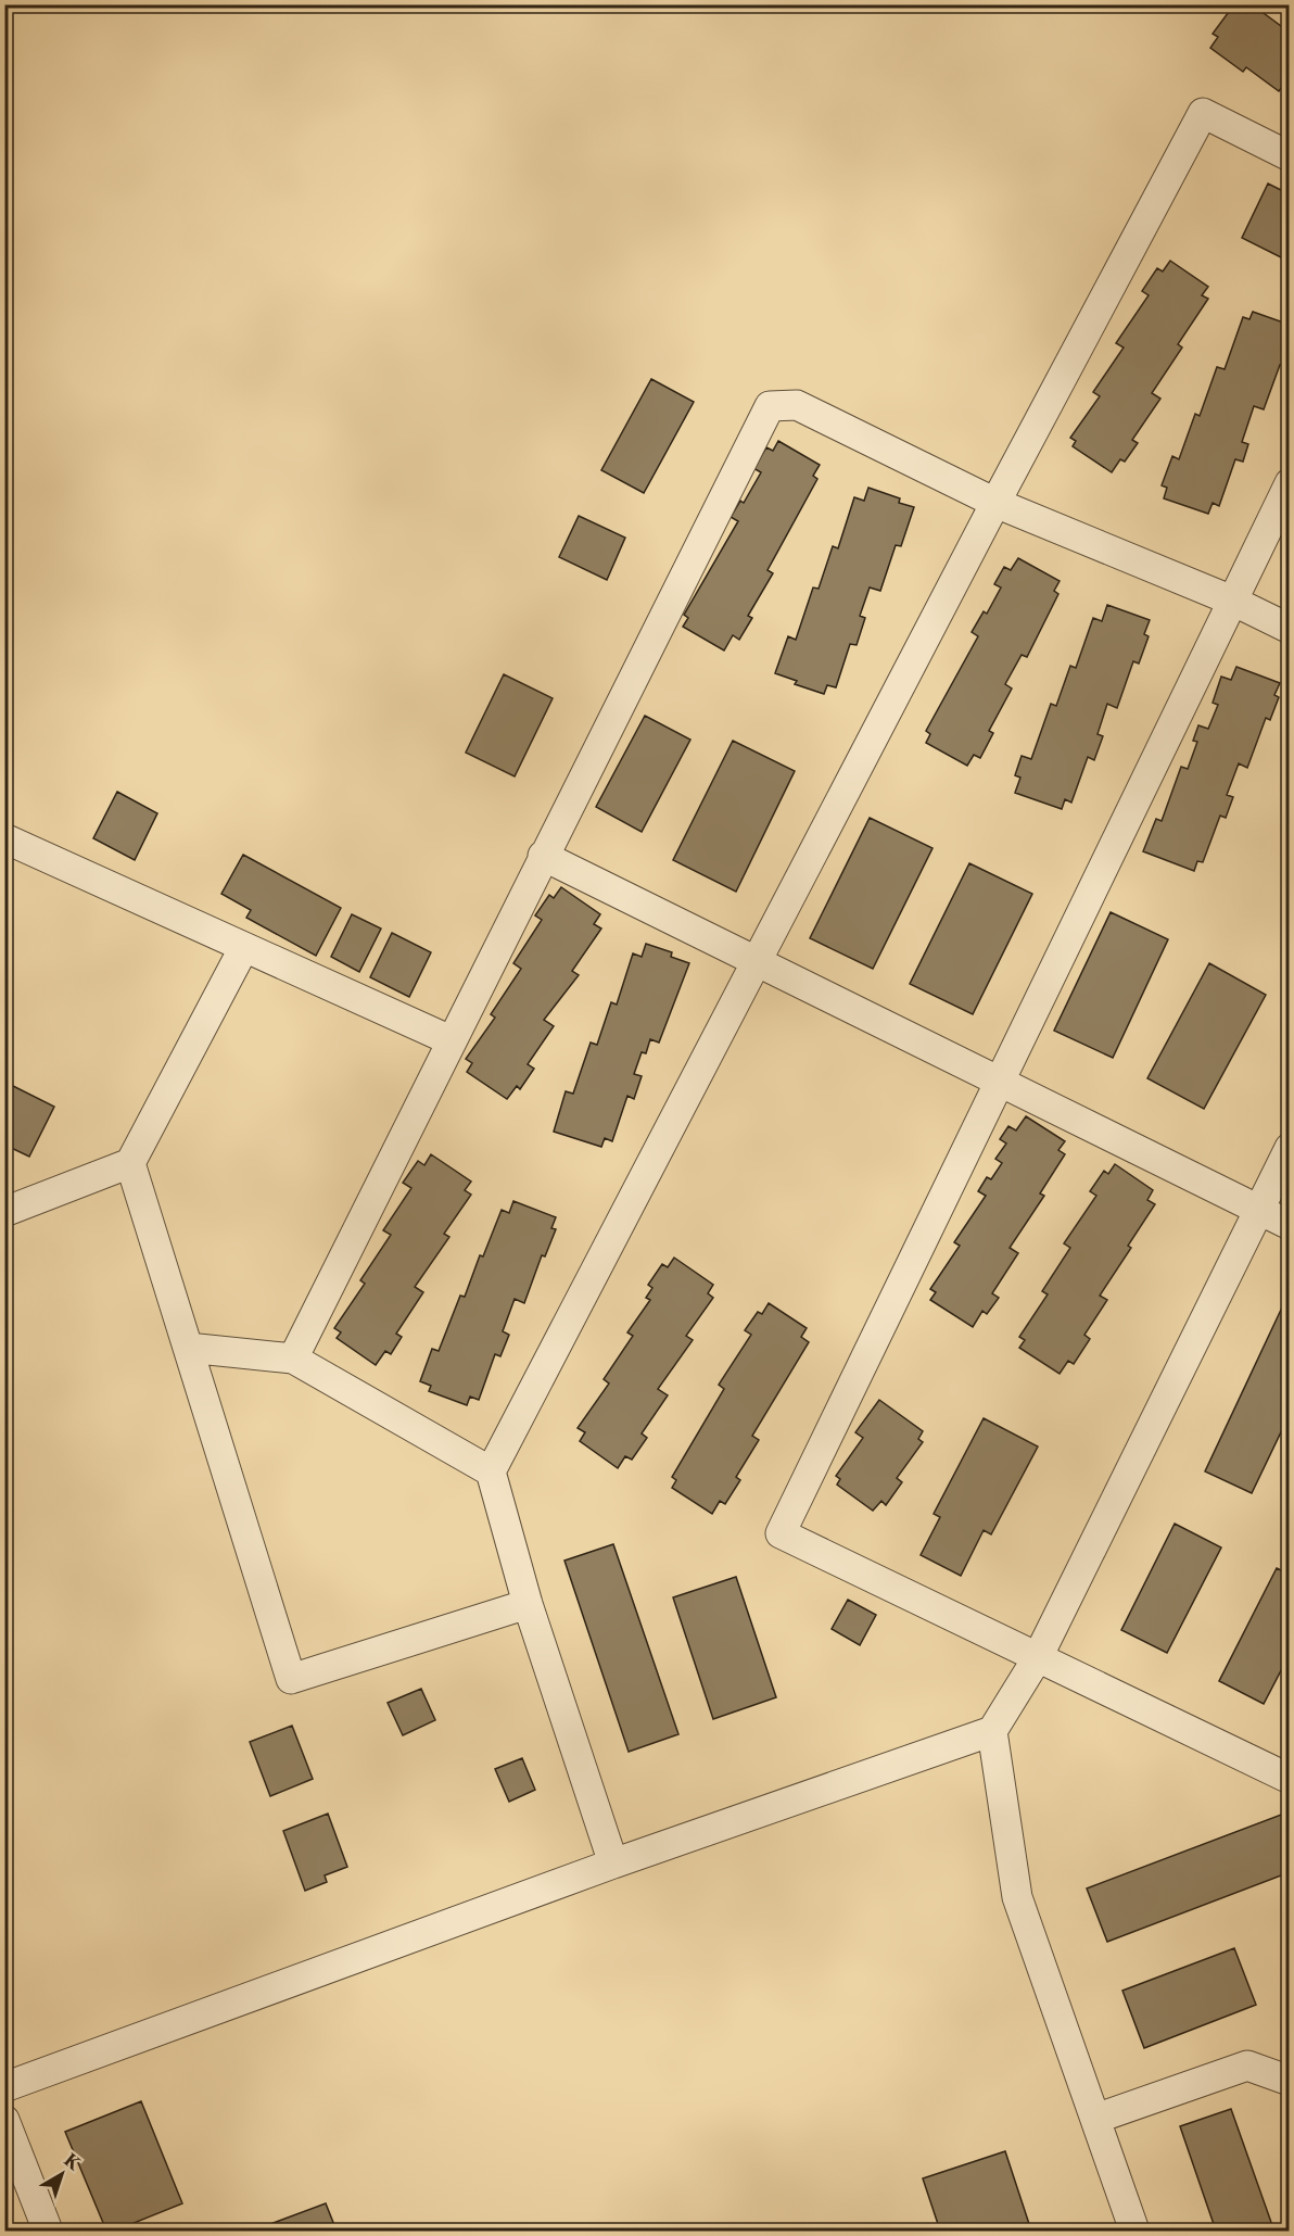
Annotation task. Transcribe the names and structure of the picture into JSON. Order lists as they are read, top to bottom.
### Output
{
  "north": "top right"
}
